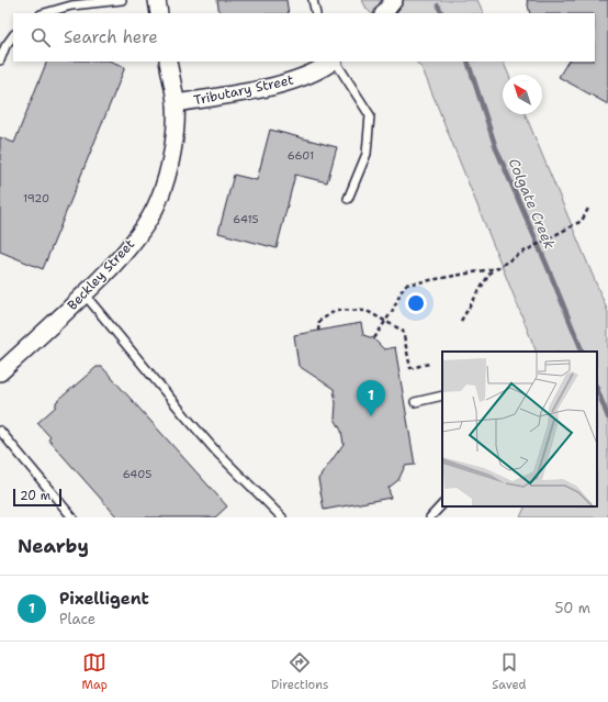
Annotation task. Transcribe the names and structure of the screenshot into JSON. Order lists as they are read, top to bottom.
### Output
{
  "streets": {
    "street": ["Tributary Street", "Beckley Street"]
  },
  "crossings": [
    ["Tributary Street", "Beckley Street"]
  ],
  "water": ["Colgate Creek"],
  "house_numbers": [
    "6601",
    "1920",
    "6415",
    "6405"
  ],
  "scale_bar": "20 m",
  "north": "top left",
  "page": {
    "search": "Search here",
    "pins": "1",
    "scale": "20 m",
    "heading": "Nearby",
    "list": [
      {
        "mark": "1",
        "name": "Pixelligent",
        "note": "Place",
        "value": "50 m"
      }
    ],
    "nav": ["Map", "Directions", "Saved"]
  }
}
